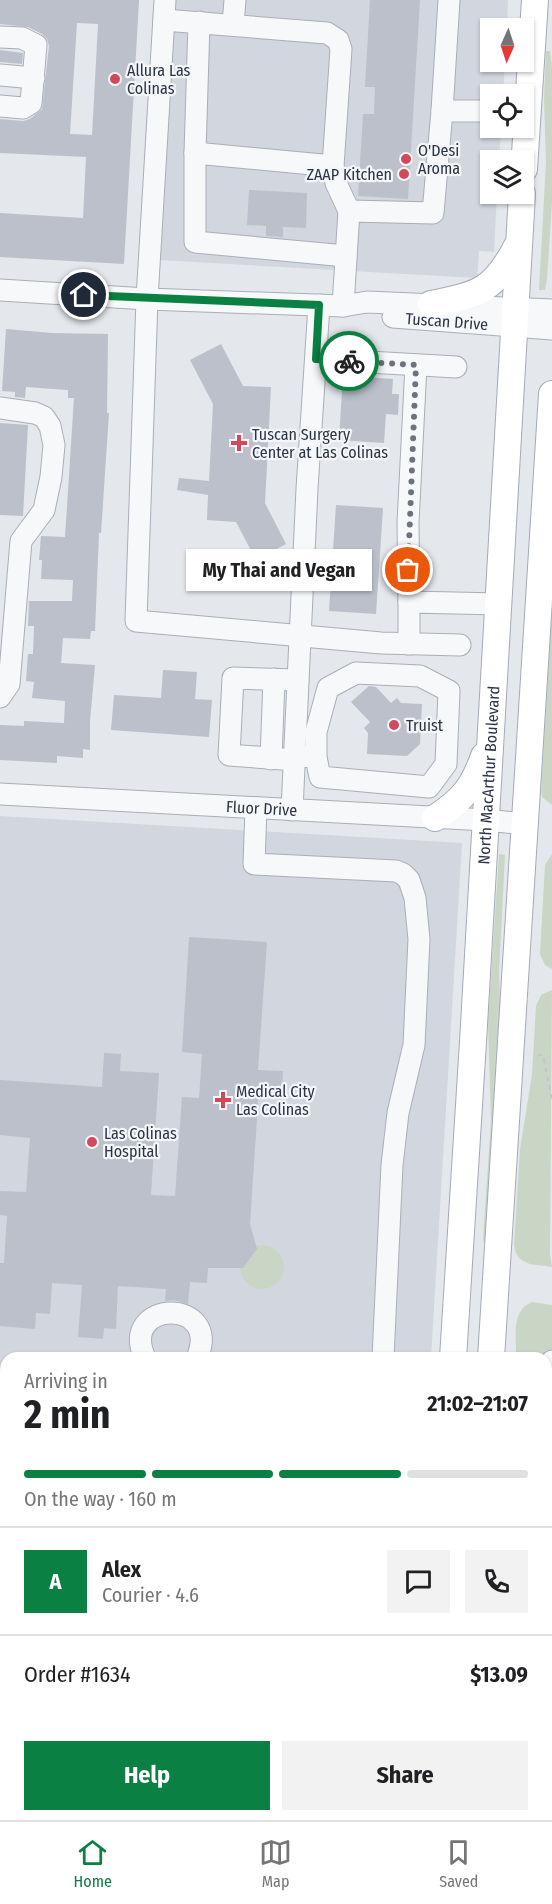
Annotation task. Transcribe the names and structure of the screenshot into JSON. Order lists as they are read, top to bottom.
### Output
{
  "streets": {
    "main road": ["North MacArthur Boulevard"],
    "street": ["Tuscan Drive", "Fluor Drive"]
  },
  "crossings": [
    ["Tuscan Drive", "North MacArthur Boulevard"],
    ["North MacArthur Boulevard", "Fluor Drive"]
  ],
  "places": {
    "other": [
      "Allura Las Colinas",
      "O'Desi Aroma",
      "ZAAP Kitchen",
      "My Thai and Vegan",
      "Truist",
      "Las Colinas Hospital"
    ],
    "health": ["Tuscan Surgery Center at Las Colinas", "Medical City Las Colinas"]
  },
  "north": "bottom",
  "page": {
    "bubble": "My Thai and Vegan",
    "heading": ["2 min", "Arriving in", "21:02–21:07"],
    "panel": [
      "Alex",
      "Courier · 4.6",
      "Order #1634",
      "$13.09"
    ],
    "bar": "On the way · 160 m",
    "round": "A",
    "buttons": ["Help", "Share"],
    "tabs": ["Home", "Map", "Saved"]
  }
}
